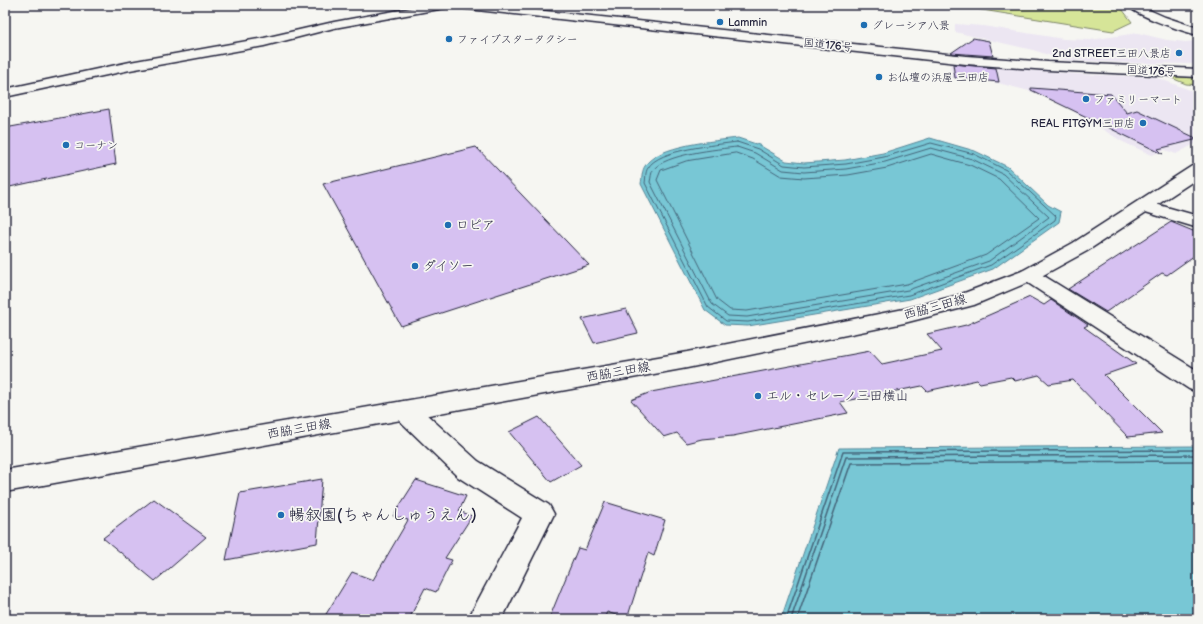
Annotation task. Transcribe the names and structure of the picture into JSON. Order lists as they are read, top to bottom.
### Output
{
  "streets": {
    "main road": ["国道176号", "西脇三田線"]
  },
  "places": [
    "Lammin",
    "グレーシア八景",
    "ファイブスタータクシー",
    "2nd STREET三田八景店",
    "お仏壇の浜屋 三田店",
    "ファミリーマート",
    "REAL FITGYM三田店",
    "コーナン",
    "ロピア",
    "ダイソー",
    "エル・セレーノ三田横山",
    "暢叙園(ちゃんしゅうえん)"
  ]
}
